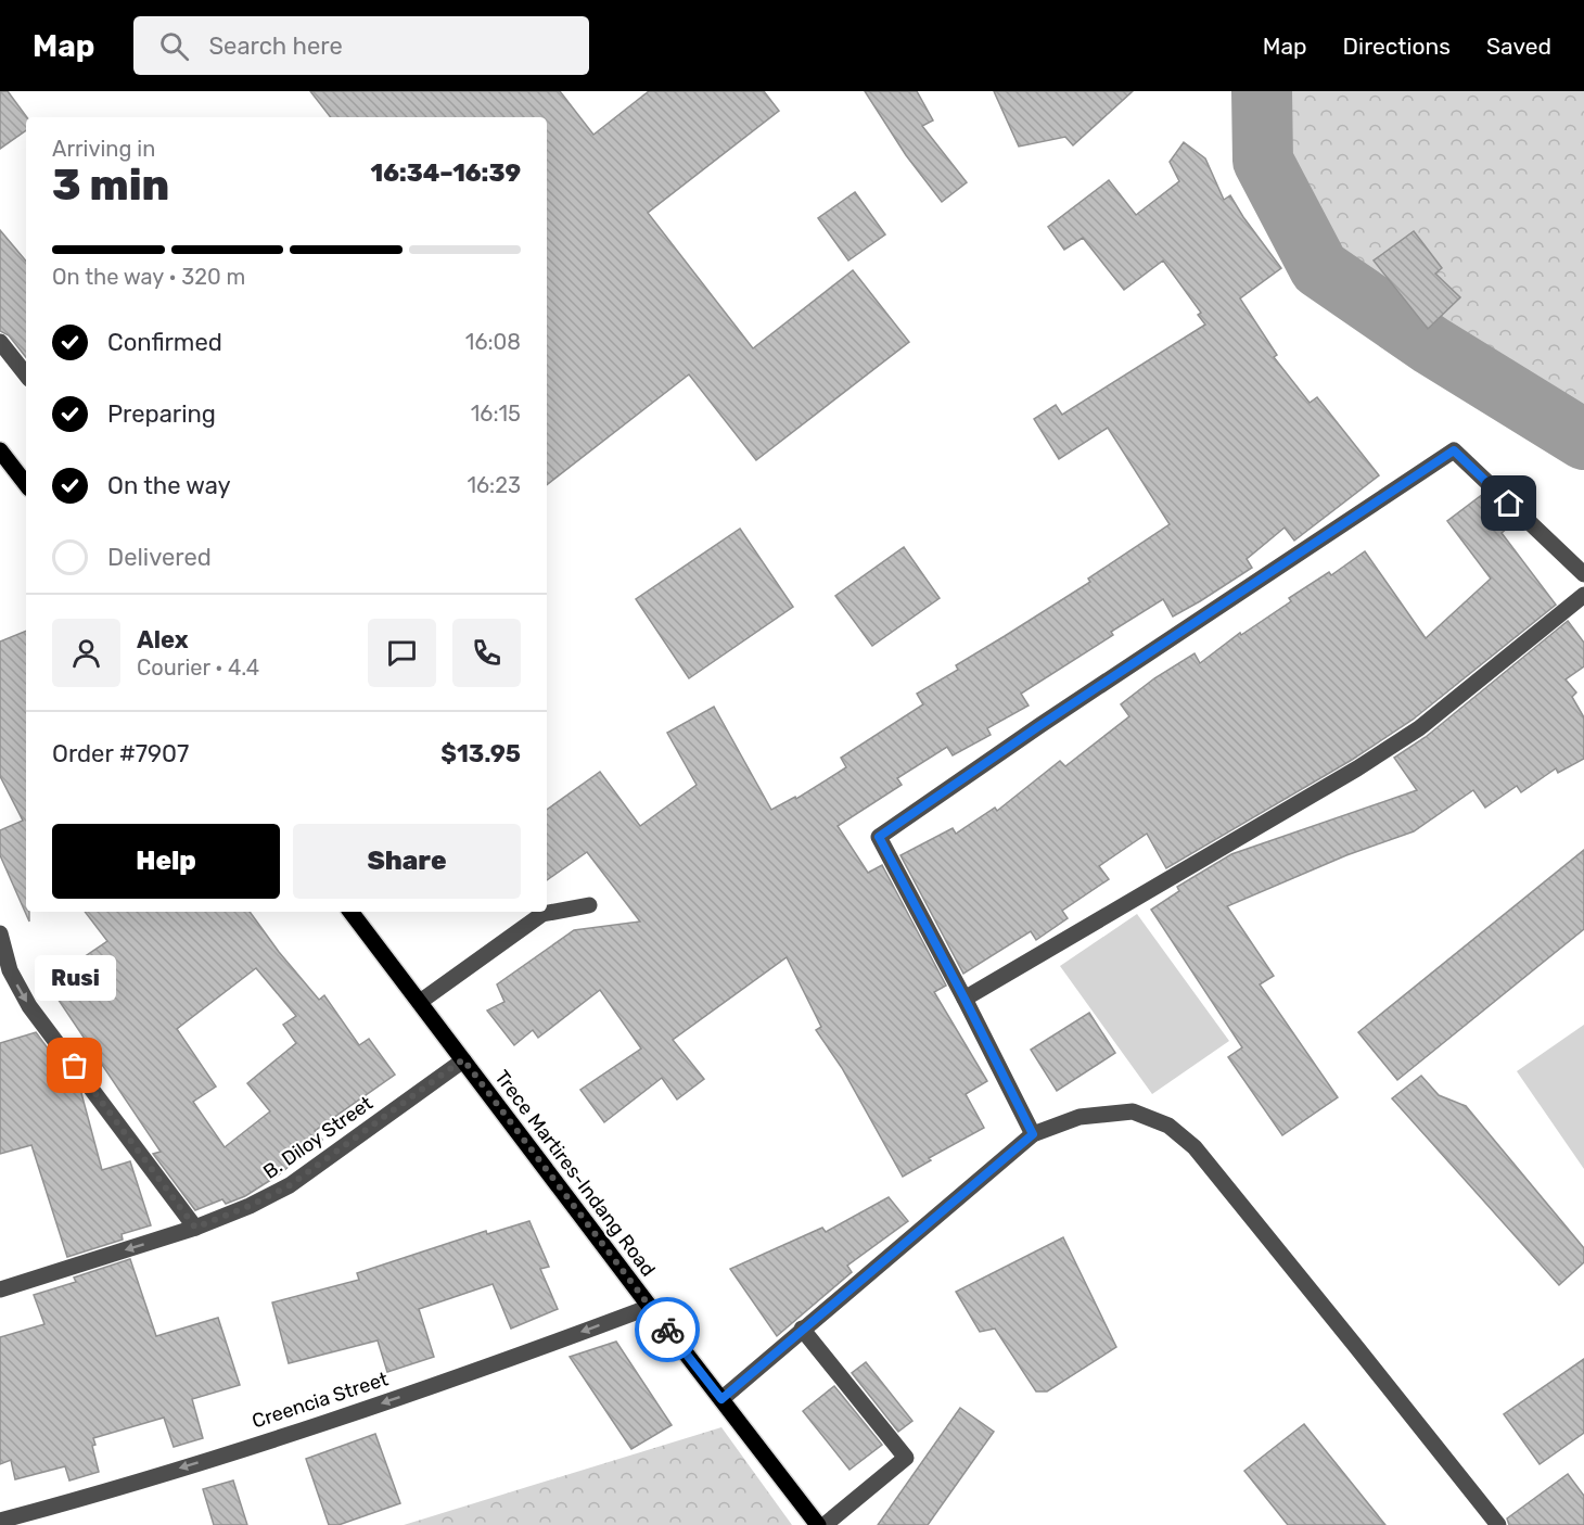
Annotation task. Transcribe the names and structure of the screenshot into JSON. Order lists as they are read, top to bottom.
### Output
{
  "streets": {
    "main road": ["Trece Martires-Indang Road"],
    "street": ["B. Diloy Street", "Creencia Street"]
  },
  "crossings": [
    ["B. Diloy Street", "Trece Martires-Indang Road"],
    ["Trece Martires-Indang Road", "Creencia Street"]
  ],
  "one_way": ["B. Diloy Street", "Creencia Street"],
  "places": ["Rusi"],
  "page": {
    "header": "Map",
    "search": "Search here",
    "nav": ["Map", "Directions", "Saved"],
    "heading": ["3 min", "Arriving in", "16:34–16:39"],
    "panel": [
      "Alex",
      "Courier · 4.4",
      "Order #7907",
      "$13.95"
    ],
    "bar": "On the way · 320 m",
    "list": [
      ["Confirmed", "16:08"],
      ["Preparing", "16:15"],
      ["On the way", "16:23"],
      "Delivered"
    ],
    "buttons": ["Help", "Share"],
    "bubble": "Rusi"
  }
}
